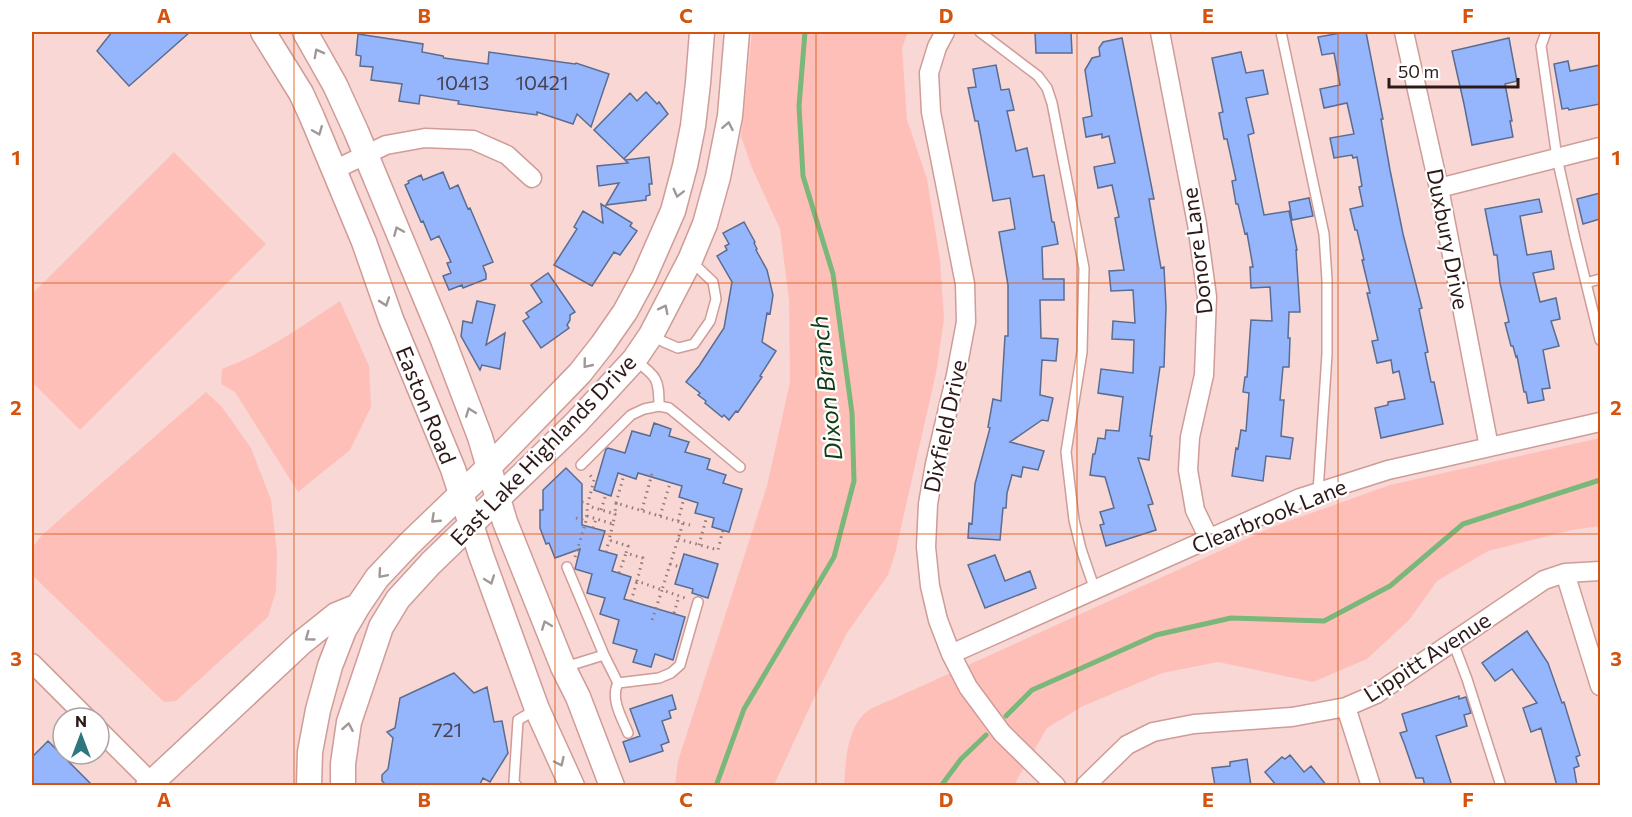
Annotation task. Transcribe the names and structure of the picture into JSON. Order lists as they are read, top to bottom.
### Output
{
  "streets": {
    "main road": ["Easton Road", "East Lake Highlands Drive"],
    "street": [
      "Duxbury Drive",
      "Donore Lane",
      "Dixfield Drive",
      "Clearbrook Lane",
      "Lippitt Avenue"
    ]
  },
  "crossings": [
    ["Duxbury Drive", "Clearbrook Lane"],
    ["Donore Lane", "Clearbrook Lane"],
    ["Easton Road", "East Lake Highlands Drive"],
    ["Dixfield Drive", "Clearbrook Lane"]
  ],
  "water": ["Dixon Branch"],
  "house_numbers": ["10413", "10421", "721"],
  "scale_bar": "50 m",
  "north": "top",
  "grid": {
    "columns": [
      "A",
      "B",
      "C",
      "D",
      "E",
      "F"
    ],
    "rows": ["1", "2", "3"]
  }
}
